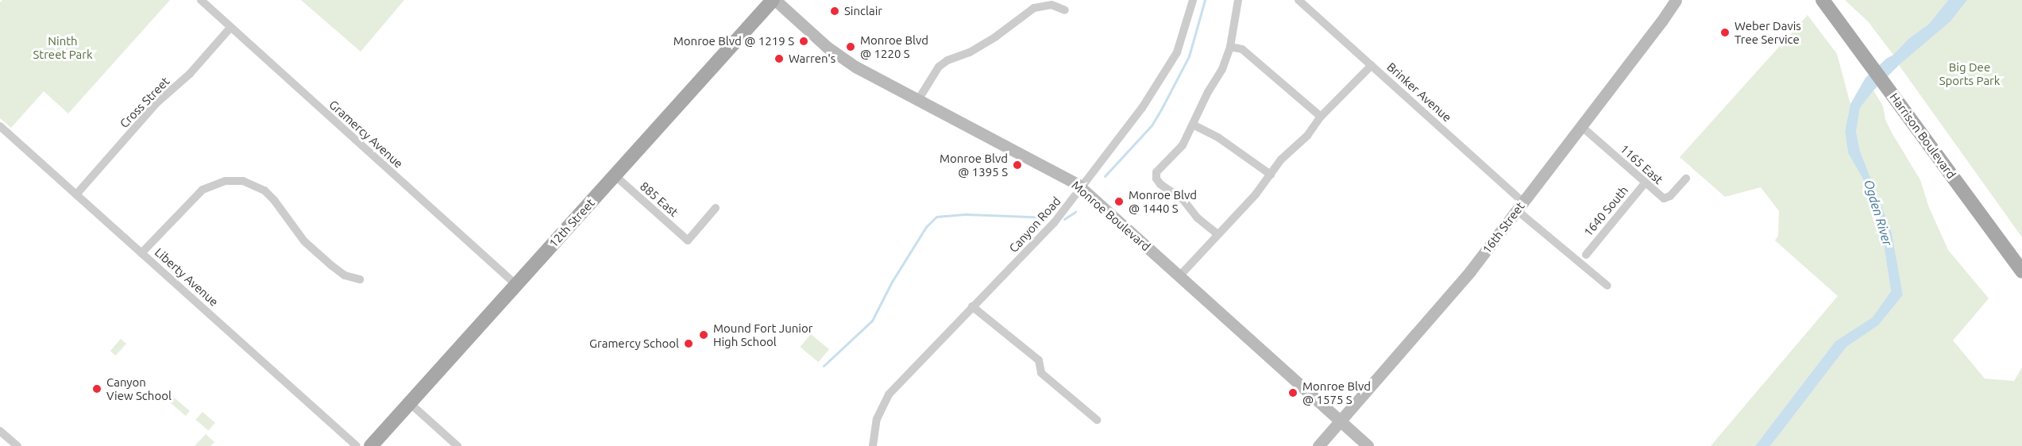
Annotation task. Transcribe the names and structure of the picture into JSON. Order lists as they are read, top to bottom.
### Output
{
  "streets": {
    "main road": [
      "Harrison Boulevard",
      "Monroe Boulevard",
      "12th Street",
      "16th Street"
    ],
    "street": [
      "Brinker Avenue",
      "Cross Street",
      "Gramercy Avenue",
      "1165 East",
      "885 East",
      "1640 South",
      "Canyon Road",
      "Liberty Avenue"
    ]
  },
  "crossings": [
    ["Brinker Avenue", "16th Street"],
    ["Cross Street", "Gramercy Avenue"],
    ["Cross Street", "Liberty Avenue"],
    ["Gramercy Avenue", "12th Street"],
    ["1165 East", "1640 South"],
    ["1165 East", "16th Street"],
    ["885 East", "12th Street"],
    ["Monroe Boulevard", "12th Street"],
    ["Monroe Boulevard", "Canyon Road"],
    ["Monroe Boulevard", "16th Street"]
  ],
  "water": ["Ogden River"],
  "parks": ["Ninth Street Park", "Big Dee Sports Park"],
  "places": [
    "Sinclair",
    "Weber Davis Tree Service",
    "Monroe Blvd @ 1219 S",
    "Monroe Blvd @ 1220 S",
    "Warren's",
    "Monroe Blvd @ 1395 S",
    "Monroe Blvd @ 1440 S",
    "Mound Fort Junior High School",
    "Gramercy School",
    "Canyon View School",
    "Monroe Blvd @ 1575 S"
  ]
}
